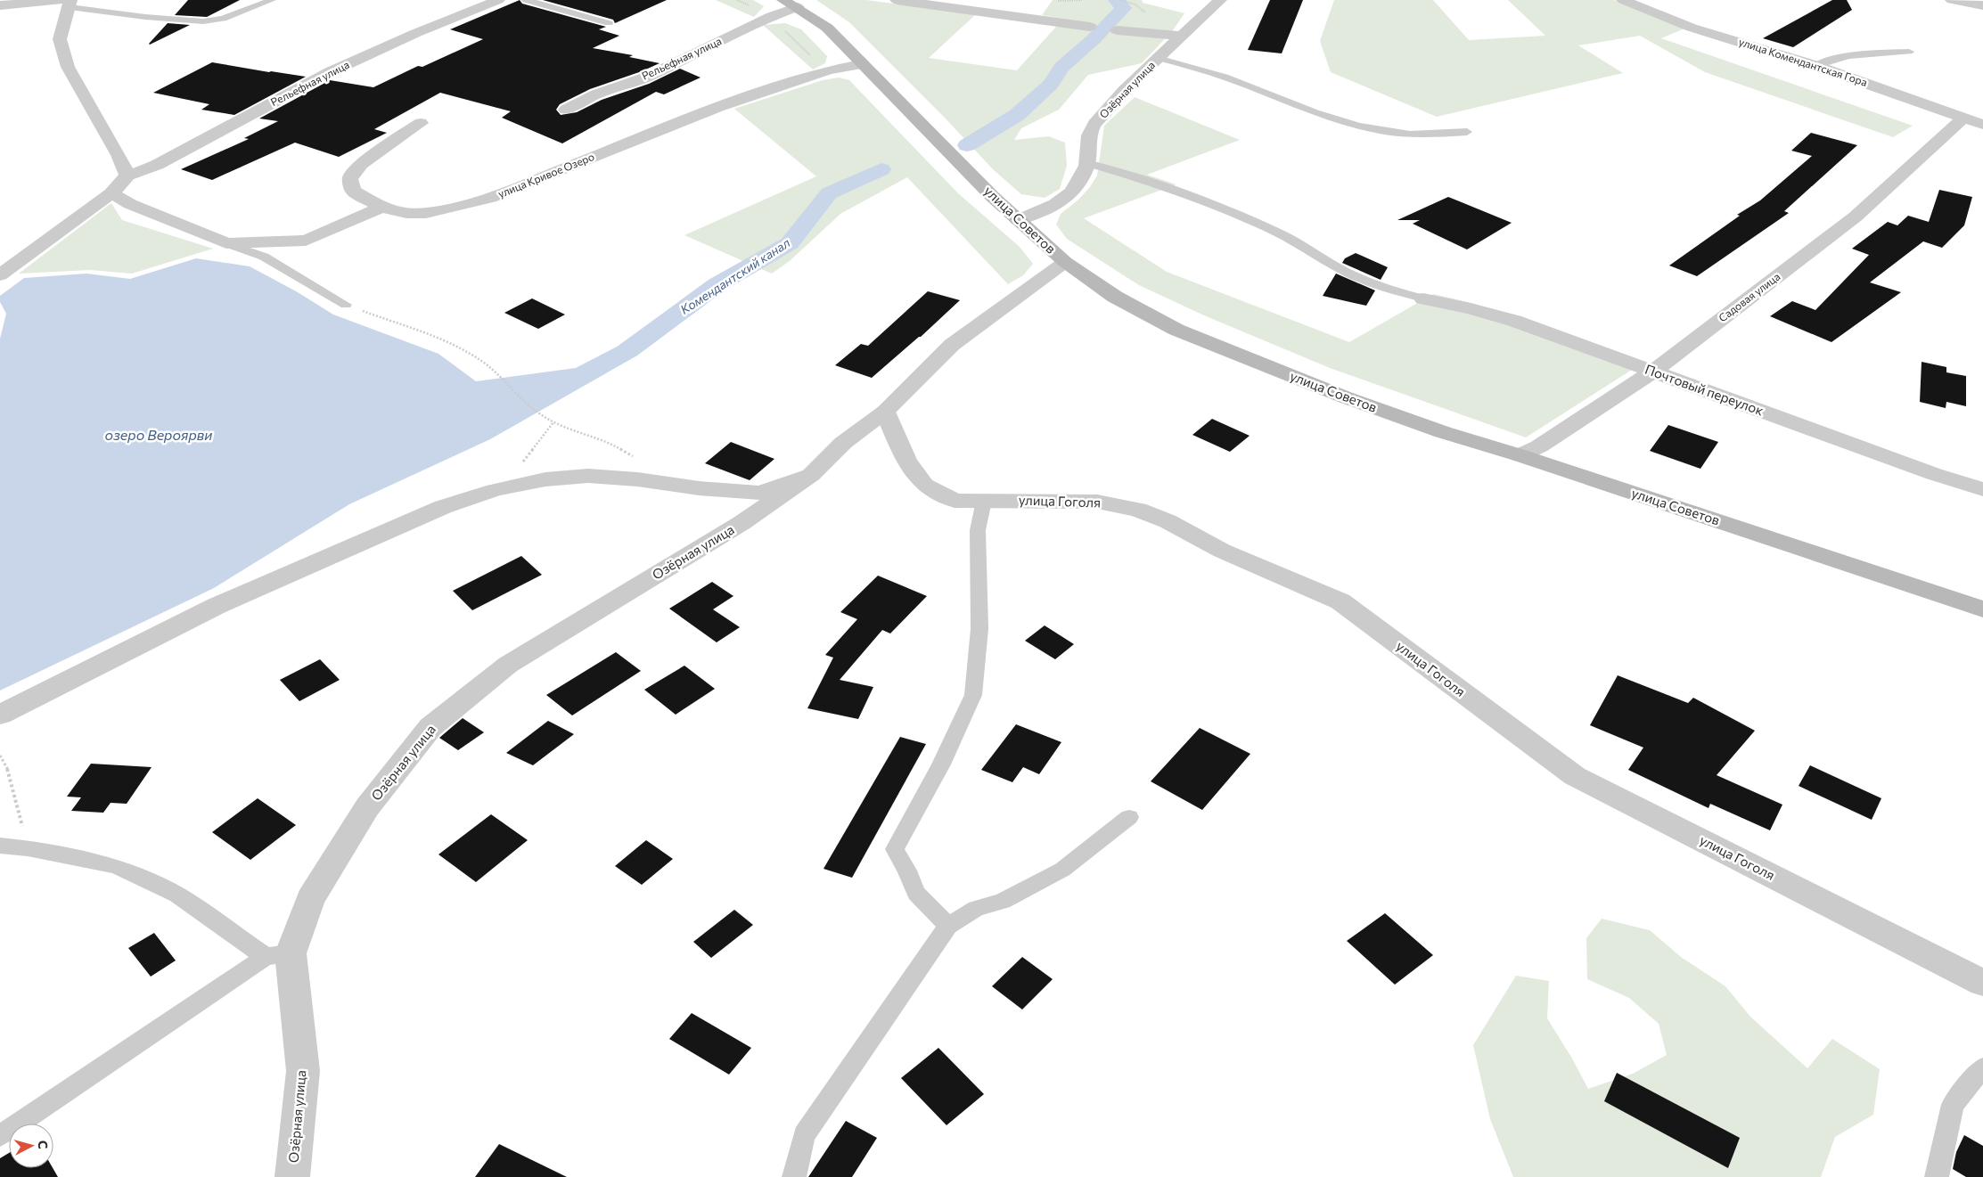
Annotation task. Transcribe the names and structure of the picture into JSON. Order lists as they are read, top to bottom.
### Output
{
  "streets": {
    "main road": ["улица Советов"],
    "street": [
      "Рельефная улица",
      "улица Комендантская Гора",
      "Озёрная улица",
      "улица Кривое Озеро",
      "Садовая улица",
      "Почтовый переулок",
      "улица Гоголя"
    ]
  },
  "crossings": [
    ["Рельефная улица", "улица Советов"],
    ["улица Комендантская Гора", "Садовая улица"],
    ["Озёрная улица", "улица Советов"],
    ["Озёрная улица", "улица Гоголя"],
    ["улица Кривое Озеро", "улица Советов"],
    ["улица Советов", "Садовая улица"],
    ["Садовая улица", "Почтовый переулок"]
  ],
  "water": ["Комендантский канал", "озеро Вероярви"],
  "north": "right"
}
